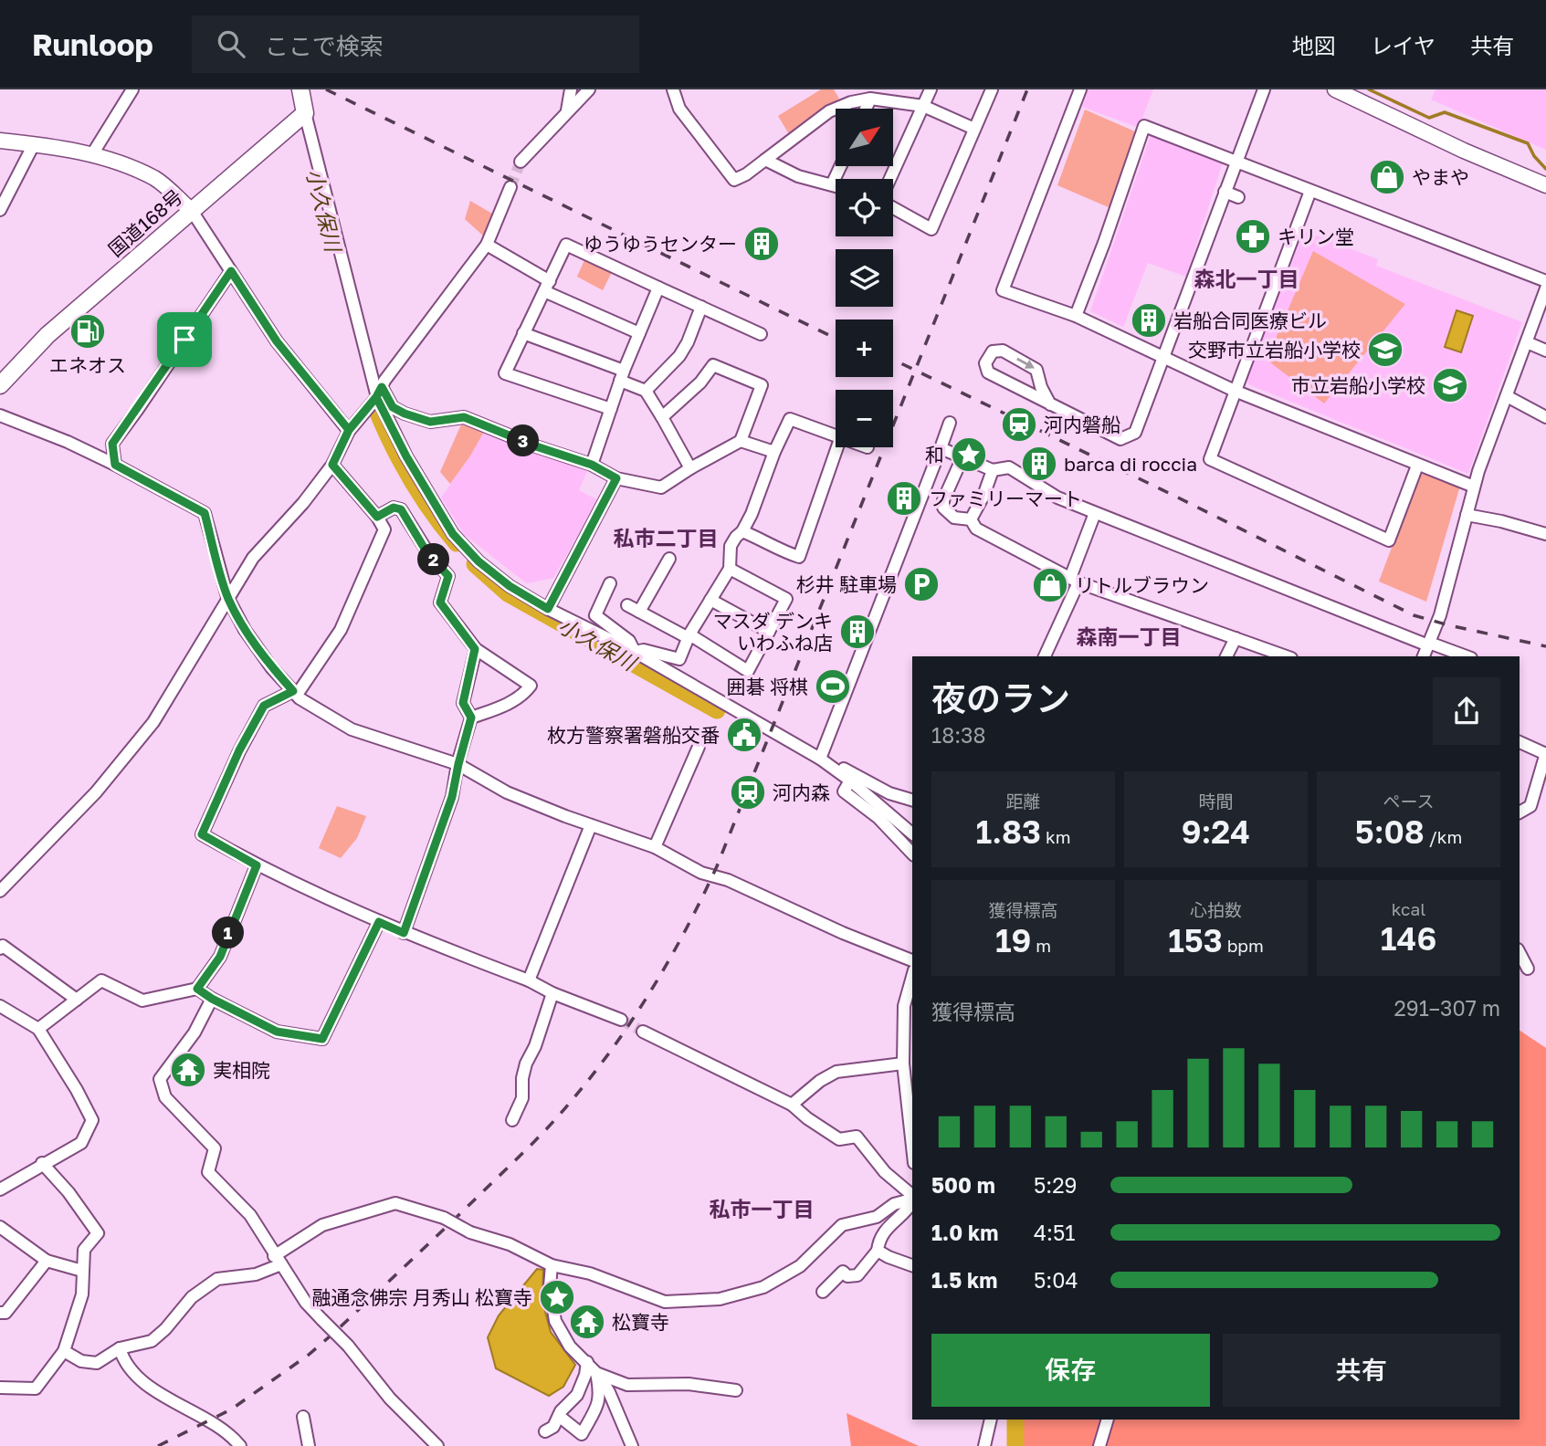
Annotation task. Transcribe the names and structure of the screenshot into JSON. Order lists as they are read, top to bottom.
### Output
{
  "streets": {
    "highway": ["国道168号"]
  },
  "districts": [
    "森北一丁目",
    "私市二丁目",
    "森南一丁目",
    "私市一丁目"
  ],
  "water": ["小久保川"],
  "places": {
    "shop": ["やまや", "リトルブラウン"],
    "pharmacy": ["キリン堂"],
    "building": [
      "ゆうゆうセンター",
      "岩船合同医療ビル",
      "barca di roccia",
      "ファミリーマート",
      "マスダ デンキ いわふね店"
    ],
    "fuel station": ["エネオス"],
    "school or university": ["交野市立岩船小学校", "市立岩船小学校"],
    "station": ["河内磐船", "河内森"],
    "place": ["和", "融通念佛宗 月秀山 松寶寺"],
    "parking": ["杉井 駐車場"],
    "sports": ["囲碁 将棋"],
    "public building": ["枚方警察署磐船交番"],
    "temple": ["実相院", "松寶寺"]
  },
  "north": "top right",
  "page": {
    "header": "Runloop",
    "search": "ここで検索",
    "nav": ["地図", "レイヤ", "共有"],
    "map_buttons": ["+", "−"],
    "pins": ["3", "2", "1"],
    "heading": ["夜のラン", "18:38"],
    "stats": [
      ["距離", "1.83 km"],
      ["時間", "9:24"],
      ["ペース", "5:08 /km"],
      ["獲得標高", "19 m"],
      ["心拍数", "153 bpm"],
      ["kcal", "146"]
    ],
    "chart": ["獲得標高", "291–307 m"],
    "list": [
      {
        "name": "500 m",
        "note": "5:29"
      },
      {
        "name": "1.0 km",
        "note": "4:51"
      },
      {
        "name": "1.5 km",
        "note": "5:04"
      }
    ],
    "buttons": ["保存", "共有"]
  }
}
